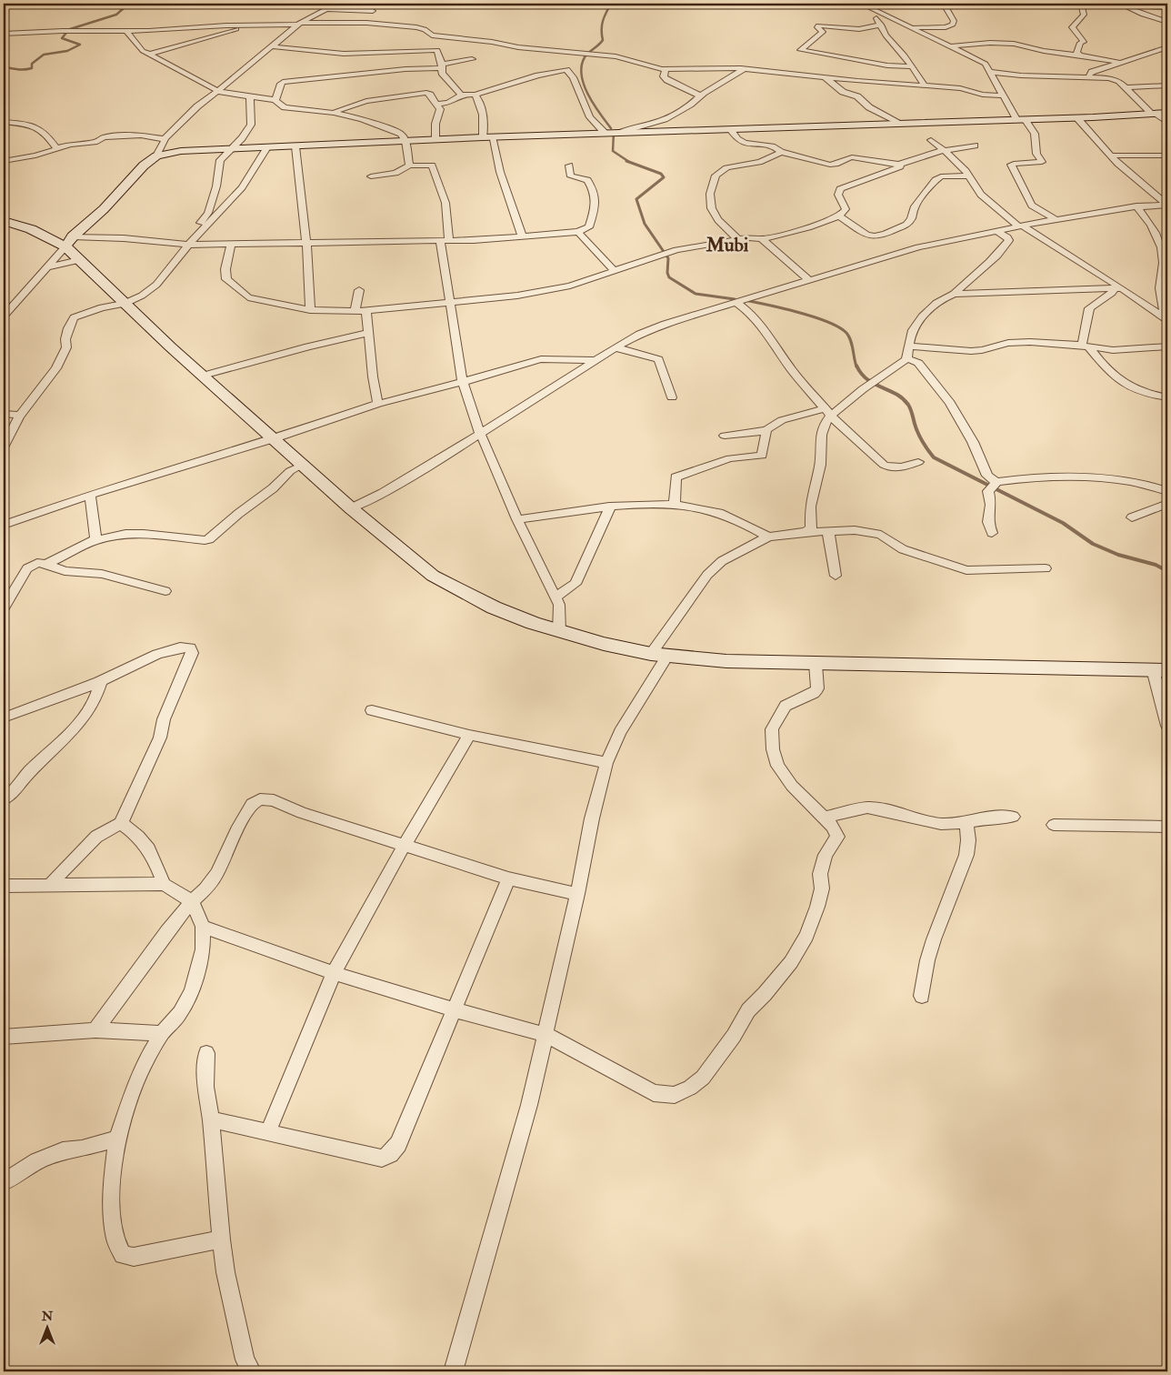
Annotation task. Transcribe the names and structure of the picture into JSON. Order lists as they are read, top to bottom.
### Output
{
  "districts": ["Mubi"],
  "north": "top"
}
